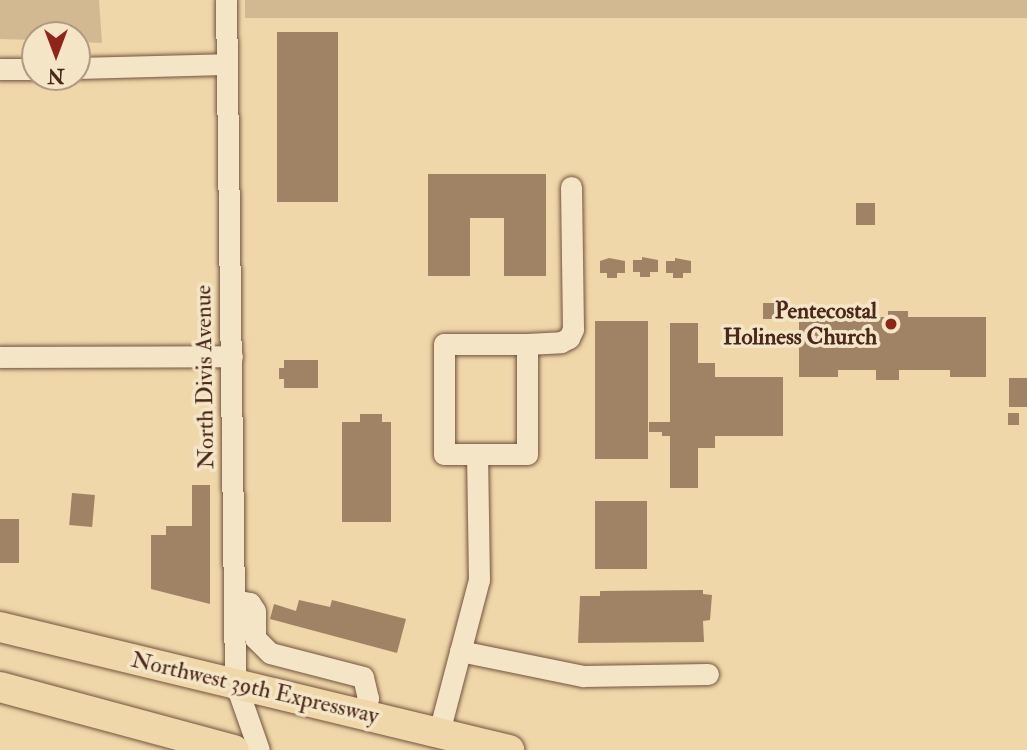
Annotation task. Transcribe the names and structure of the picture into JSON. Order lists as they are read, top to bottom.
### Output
{
  "streets": {
    "highway": ["Northwest 39th Expressway"],
    "street": ["North Divis Avenue"]
  },
  "crossings": [
    ["North Divis Avenue", "Northwest 39th Expressway"]
  ],
  "places": ["Pentecostal Holiness Church"],
  "north": "bottom"
}
